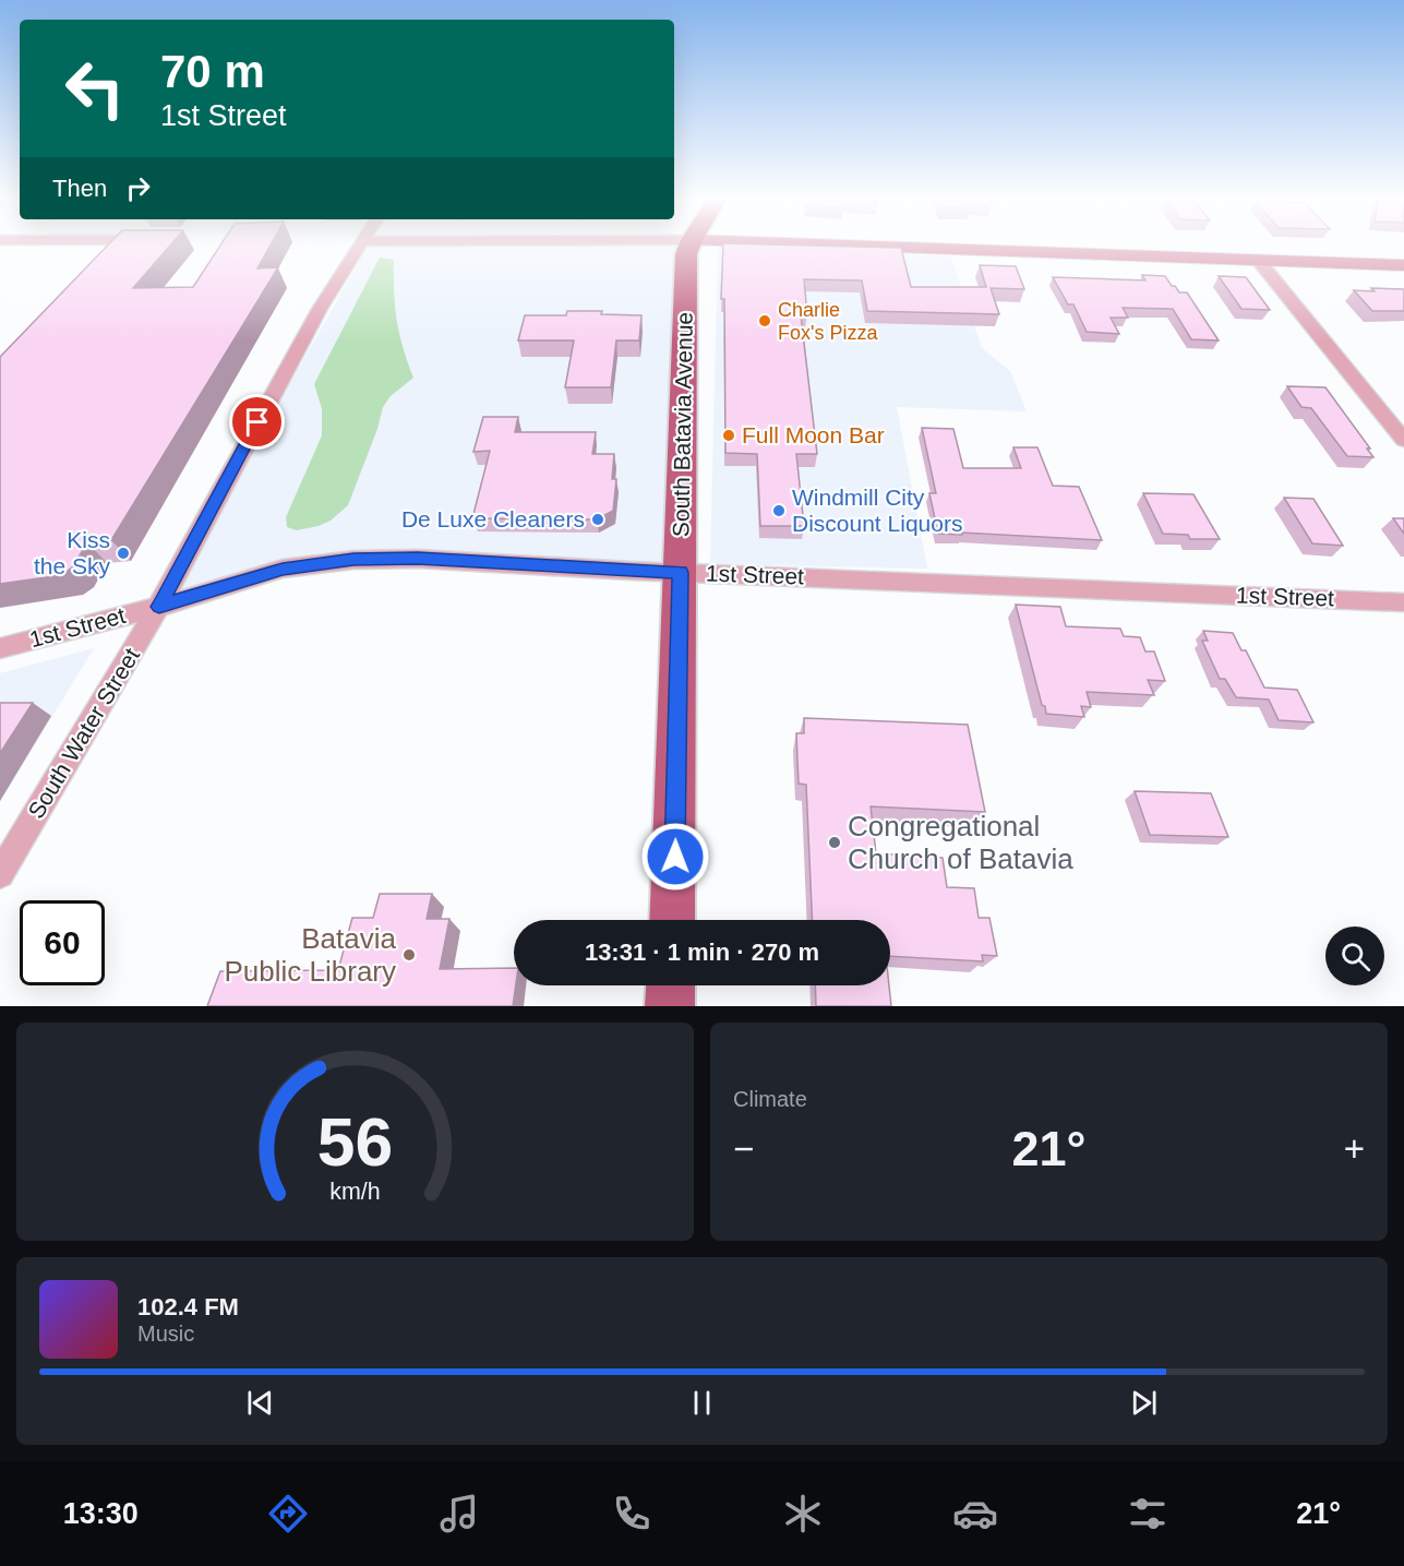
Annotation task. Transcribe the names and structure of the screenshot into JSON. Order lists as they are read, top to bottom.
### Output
{
  "streets": {
    "main road": ["South Batavia Avenue"],
    "street": ["1st Street", "South Water Street"]
  },
  "crossings": [
    ["South Batavia Avenue", "1st Street"],
    ["1st Street", "South Water Street"]
  ],
  "places": [
    "Charlie Fox's Pizza",
    "Full Moon Bar",
    "Windmill City Discount Liquors",
    "De Luxe Cleaners",
    "Kiss the Sky",
    "Congregational Church of Batavia",
    "Batavia Public Library"
  ],
  "page": {
    "turn": ["70 m", "1st Street"],
    "then": "Then",
    "limit": "60",
    "trip": "13:31 · 1 min · 270 m",
    "tile": "Climate",
    "heat": ["−", "21°", "+"],
    "song": ["102.4 FM", "Music"],
    "tabs": ["13:30", "21°"],
    "gauge": ["56", "km/h"]
  }
}
